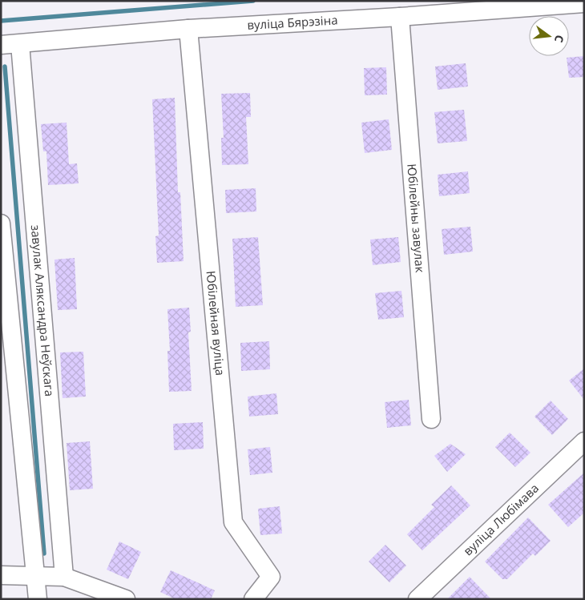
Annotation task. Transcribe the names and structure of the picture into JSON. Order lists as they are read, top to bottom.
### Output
{
  "streets": {
    "street": [
      "вуліца Бярэзіна",
      "Юбілейны завулак",
      "завулак Аляксандра Неўскага",
      "Юбілейная вуліца",
      "вуліца Любімава"
    ]
  },
  "crossings": [
    ["вуліца Бярэзіна", "Юбілейны завулак"],
    ["вуліца Бярэзіна", "завулак Аляксандра Неўскага"],
    ["вуліца Бярэзіна", "Юбілейная вуліца"]
  ],
  "north": "right"
}
